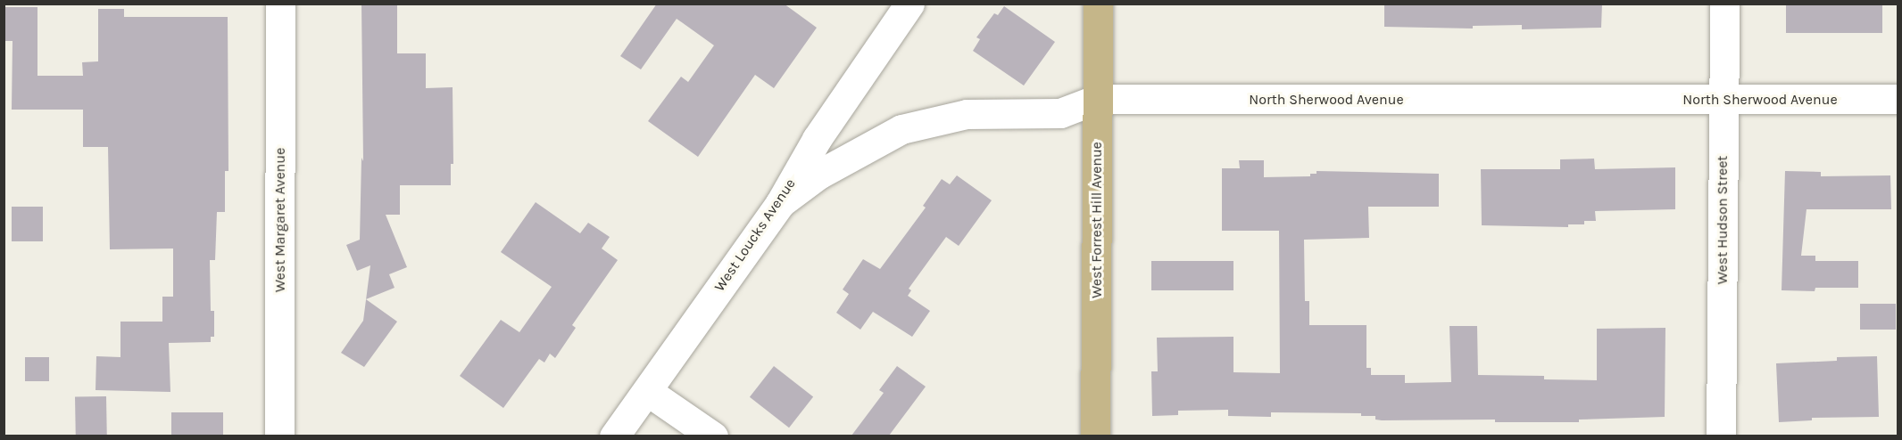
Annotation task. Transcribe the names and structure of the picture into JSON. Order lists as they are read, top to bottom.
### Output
{
  "streets": {
    "main road": ["West Forrest Hill Avenue"],
    "street": [
      "North Sherwood Avenue",
      "West Margaret Avenue",
      "West Hudson Street",
      "West Loucks Avenue"
    ]
  },
  "crossings": [
    ["North Sherwood Avenue", "West Forrest Hill Avenue"],
    ["North Sherwood Avenue", "West Hudson Street"],
    ["North Sherwood Avenue", "West Loucks Avenue"]
  ]
}
